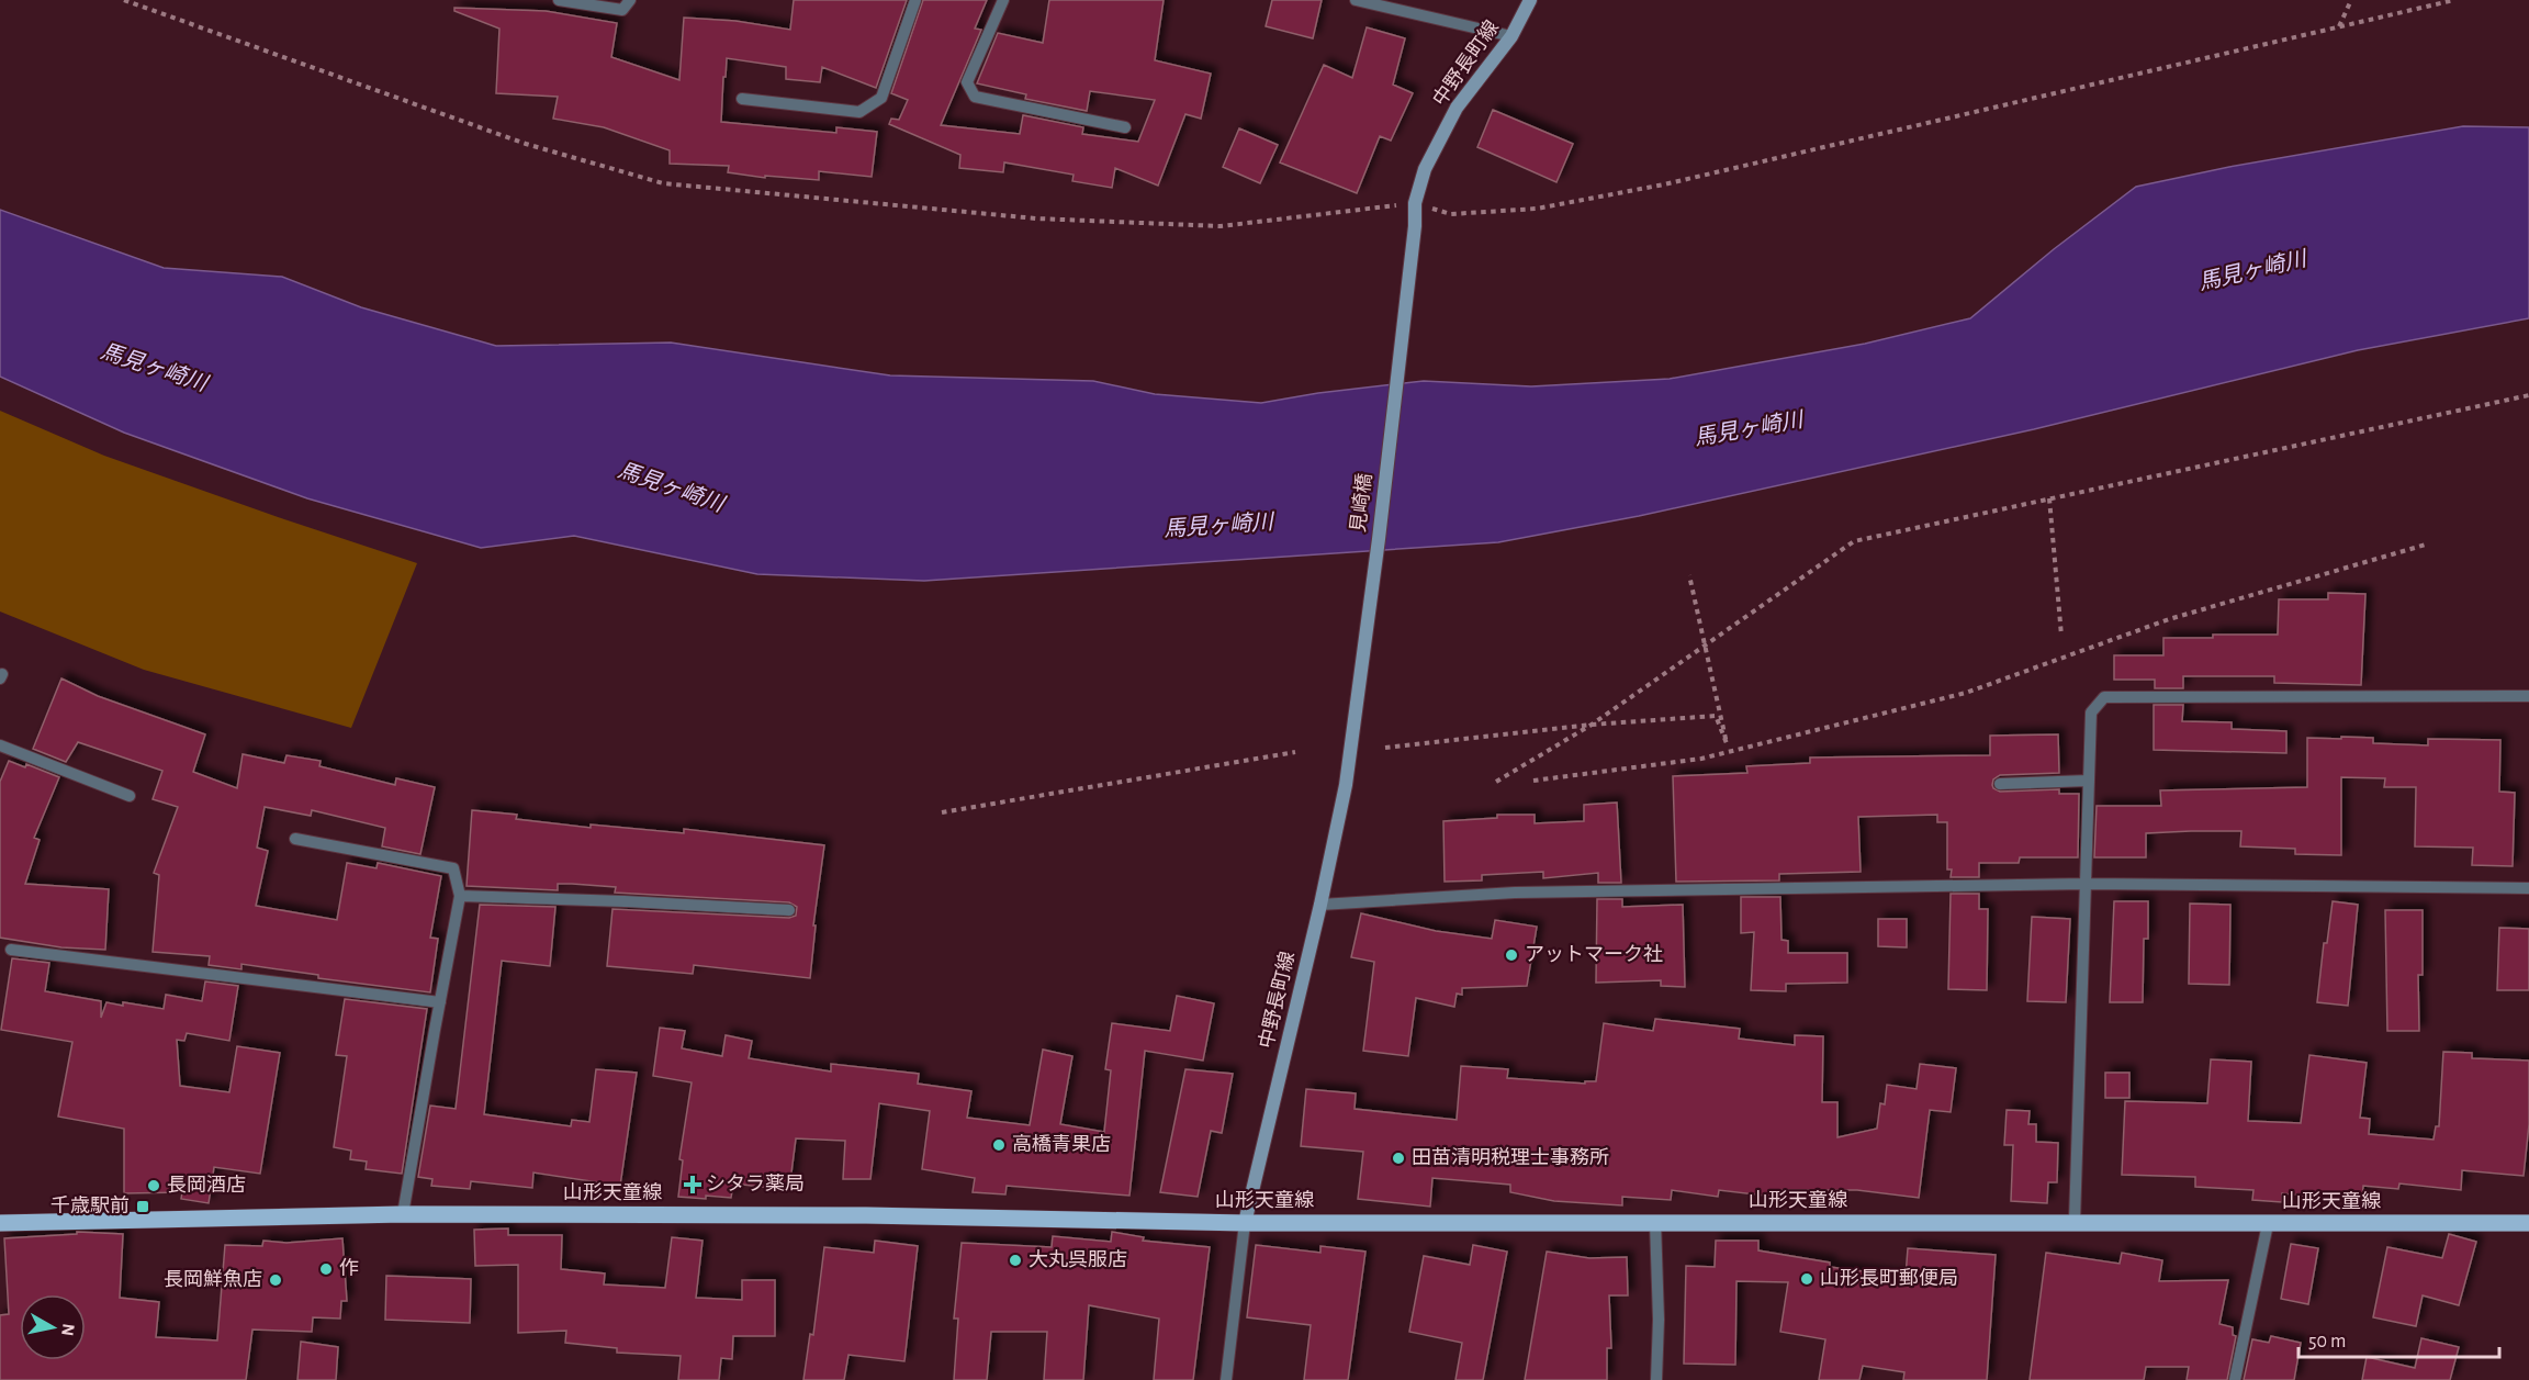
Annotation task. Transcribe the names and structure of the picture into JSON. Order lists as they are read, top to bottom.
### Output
{
  "streets": {
    "main road": ["中野長町線", "見崎橋", "山形天童線"]
  },
  "crossings": [
    ["中野長町線", "見崎橋"],
    ["中野長町線", "山形天童線"]
  ],
  "water": ["馬見ヶ崎川"],
  "places": {
    "other": [
      "アットマーク社",
      "高橋青果店",
      "田苗清明税理士事務所",
      "長岡酒店",
      "大丸呉服店",
      "作",
      "山形長町郵便局",
      "長岡鮮魚店"
    ],
    "health": ["シタラ薬局"],
    "transit": ["千歳駅前"]
  },
  "scale_bar": "50 m",
  "north": "right"
}
